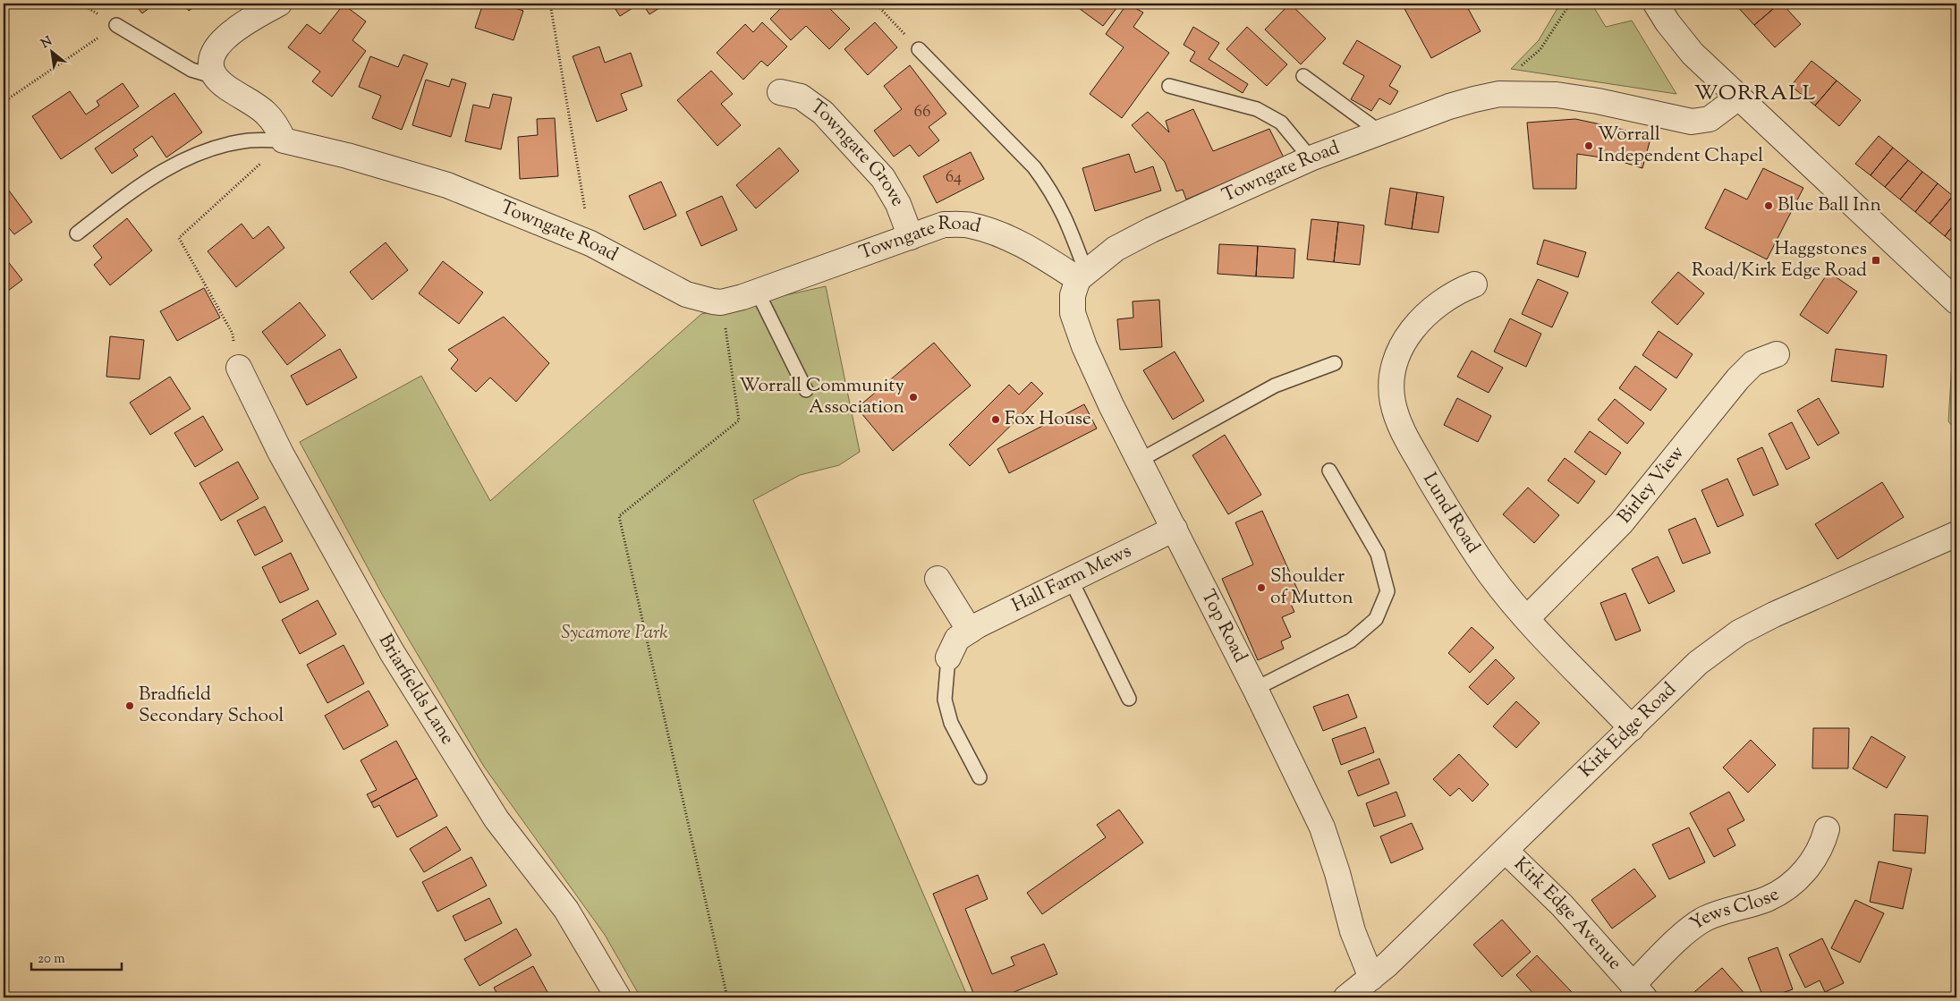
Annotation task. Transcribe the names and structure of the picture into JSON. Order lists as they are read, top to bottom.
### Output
{
  "streets": {
    "street": [
      "Towngate Grove",
      "Towngate Road",
      "Birley View",
      "Lund Road",
      "Hall Farm Mews",
      "Top Road",
      "Briarfields Lane",
      "Kirk Edge Road",
      "Yews Close",
      "Kirk Edge Avenue"
    ]
  },
  "crossings": [
    ["Towngate Grove", "Towngate Road"],
    ["Towngate Road", "Top Road"],
    ["Birley View", "Lund Road"],
    ["Lund Road", "Kirk Edge Road"],
    ["Hall Farm Mews", "Top Road"],
    ["Top Road", "Kirk Edge Road"],
    ["Kirk Edge Road", "Kirk Edge Avenue"],
    ["Yews Close", "Kirk Edge Avenue"]
  ],
  "districts": ["WORRALL"],
  "parks": ["Sycamore Park"],
  "places": {
    "other": [
      "Worrall Independent Chapel",
      "Blue Ball Inn",
      "Worrall Community Association",
      "Fox House",
      "Shoulder of Mutton",
      "Bradfield Secondary School"
    ],
    "transit": ["Haggstones Road/Kirk Edge Road"]
  },
  "house_numbers": ["66", "64"],
  "scale_bar": "20 m",
  "north": "top left"
}
